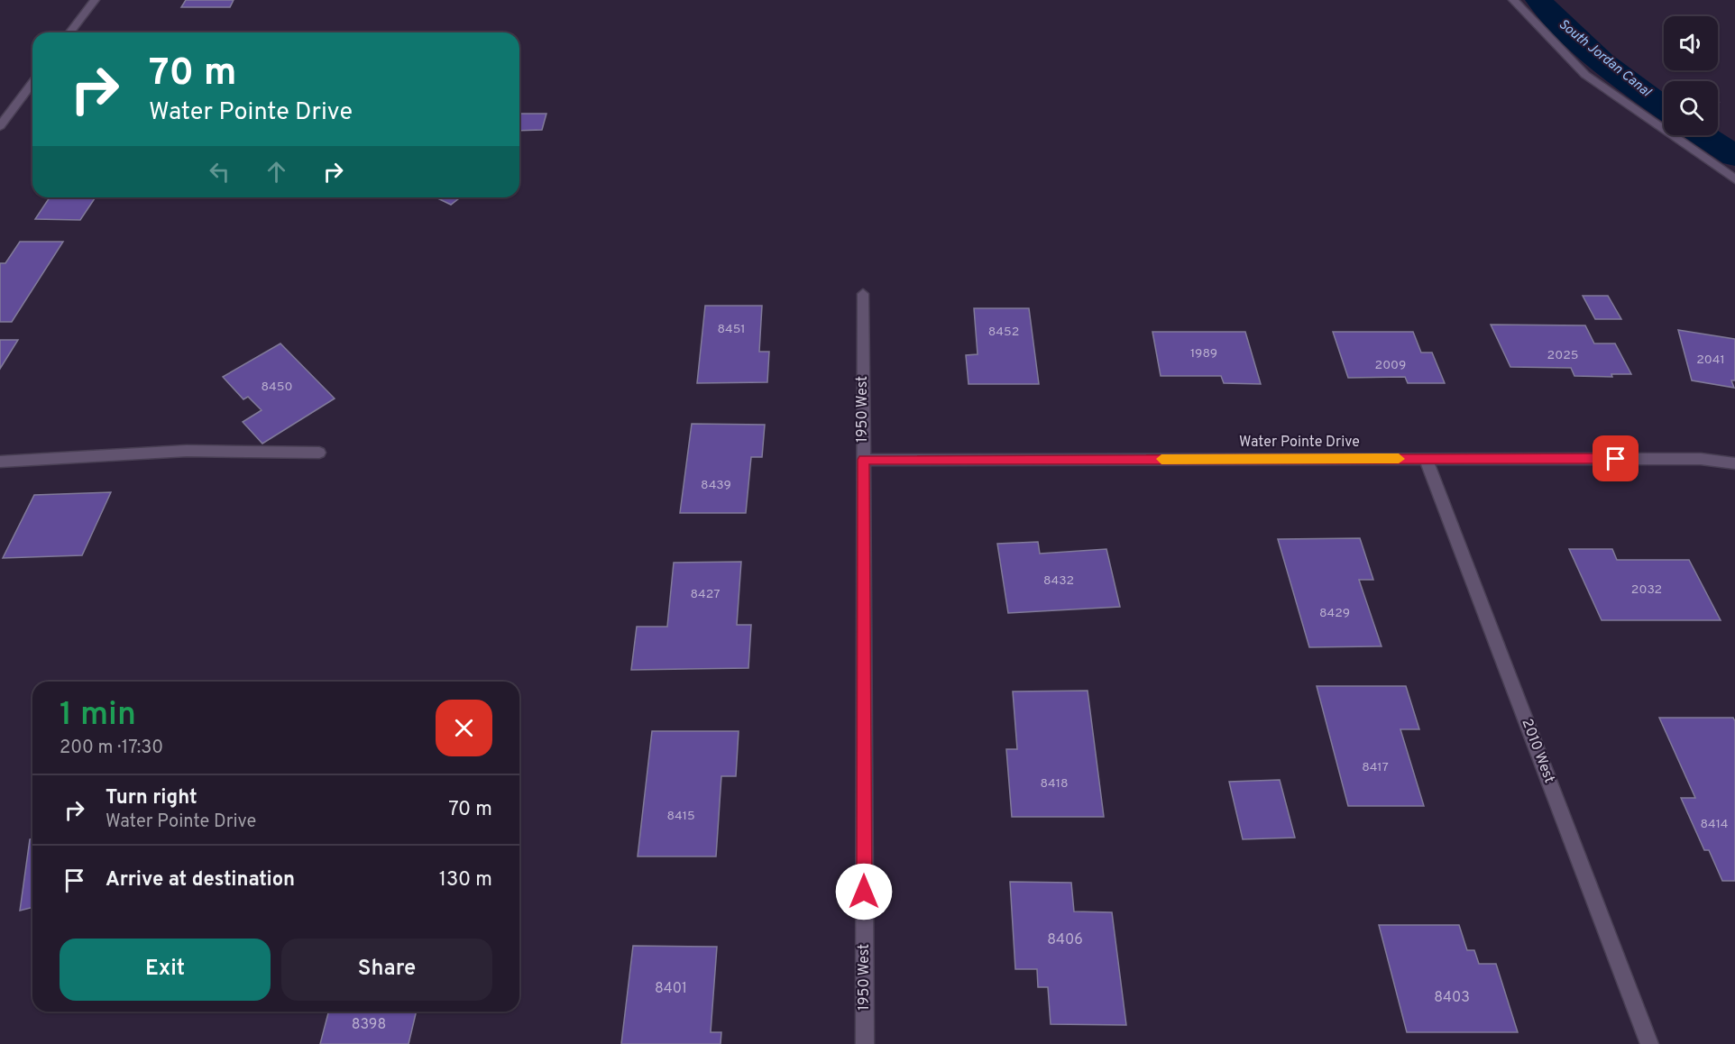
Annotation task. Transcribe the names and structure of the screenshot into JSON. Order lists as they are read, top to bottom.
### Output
{
  "streets": {
    "street": ["1950 West", "Water Pointe Drive", "2010 West"]
  },
  "crossings": [
    ["1950 West", "Water Pointe Drive"],
    ["Water Pointe Drive", "2010 West"]
  ],
  "water": ["South Jordan Canal"],
  "house_numbers": [
    "8451",
    "8452",
    "1989",
    "2025",
    "2041",
    "2009",
    "8450",
    "8439",
    "8432",
    "2032",
    "8427",
    "8429",
    "8417",
    "8418",
    "8415",
    "8414",
    "8406",
    "8401",
    "8403",
    "8398"
  ],
  "page": {
    "turn": ["70 m", "Water Pointe Drive"],
    "heading": ["1 min", "200 m · 17:30"],
    "list": [
      {
        "name": "Turn right",
        "note": "Water Pointe Drive",
        "value": "70 m"
      },
      {
        "name": "Arrive at destination",
        "value": "130 m"
      }
    ],
    "buttons": ["Exit", "Share"]
  }
}
